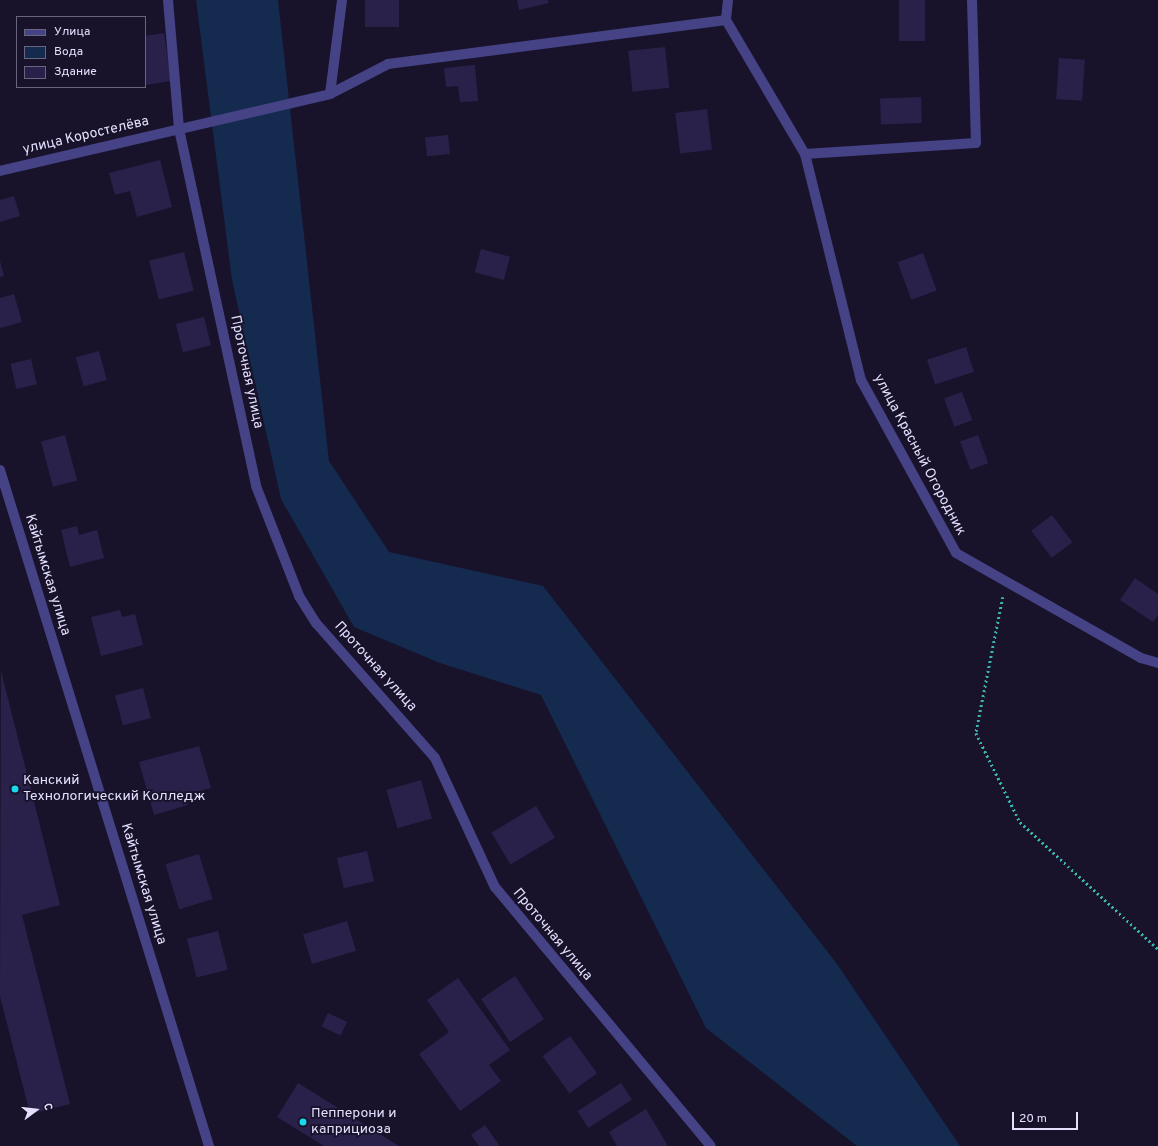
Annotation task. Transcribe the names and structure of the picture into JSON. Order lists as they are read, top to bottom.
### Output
{
  "streets": {
    "street": [
      "улица Коростелёва",
      "Проточная улица",
      "улица Красный Огородник",
      "Кайтымская улица"
    ]
  },
  "crossings": [
    ["улица Коростелёва", "Проточная улица"],
    ["улица Коростелёва", "улица Красный Огородник"]
  ],
  "places": ["Канский Технологический Колледж", "Пепперони и каприциоза"],
  "legend": ["Улица", "Вода", "Здание"],
  "scale_bar": "20 m",
  "north": "right"
}
